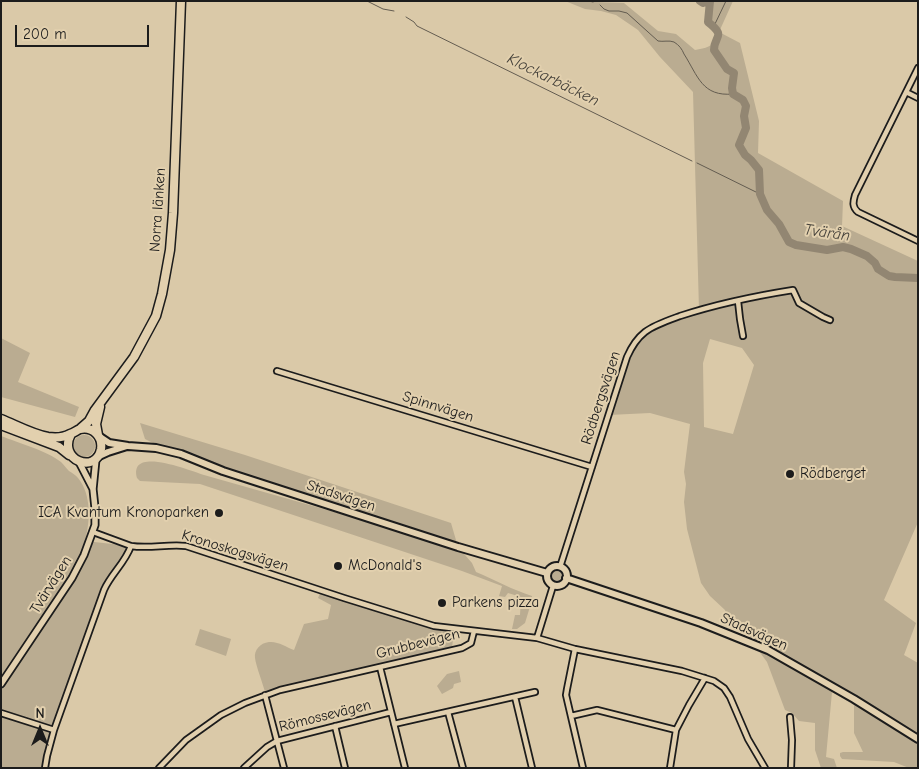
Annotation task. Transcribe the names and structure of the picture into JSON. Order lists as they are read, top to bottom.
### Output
{
  "streets": {
    "highway": ["Norra länken"],
    "main road": ["Stadsvägen"],
    "street": [
      "Rödbergsvägen",
      "Spinnvägen",
      "Kronoskogsvägen",
      "Tvärvägen",
      "Grubbevägen",
      "Römossevägen"
    ]
  },
  "crossings": [
    ["Norra länken", "Stadsvägen"],
    ["Norra länken", "Tvärvägen"],
    ["Rödbergsvägen", "Spinnvägen"],
    ["Rödbergsvägen", "Stadsvägen"],
    ["Stadsvägen", "Tvärvägen"],
    ["Kronoskogsvägen", "Tvärvägen"],
    ["Kronoskogsvägen", "Grubbevägen"]
  ],
  "water": ["Klockarbäcken", "Tvärån"],
  "places": [
    "Rödberget",
    "ICA Kvantum Kronoparken",
    "McDonald's",
    "Parkens pizza"
  ],
  "scale_bar": "200 m",
  "north": "top"
}
